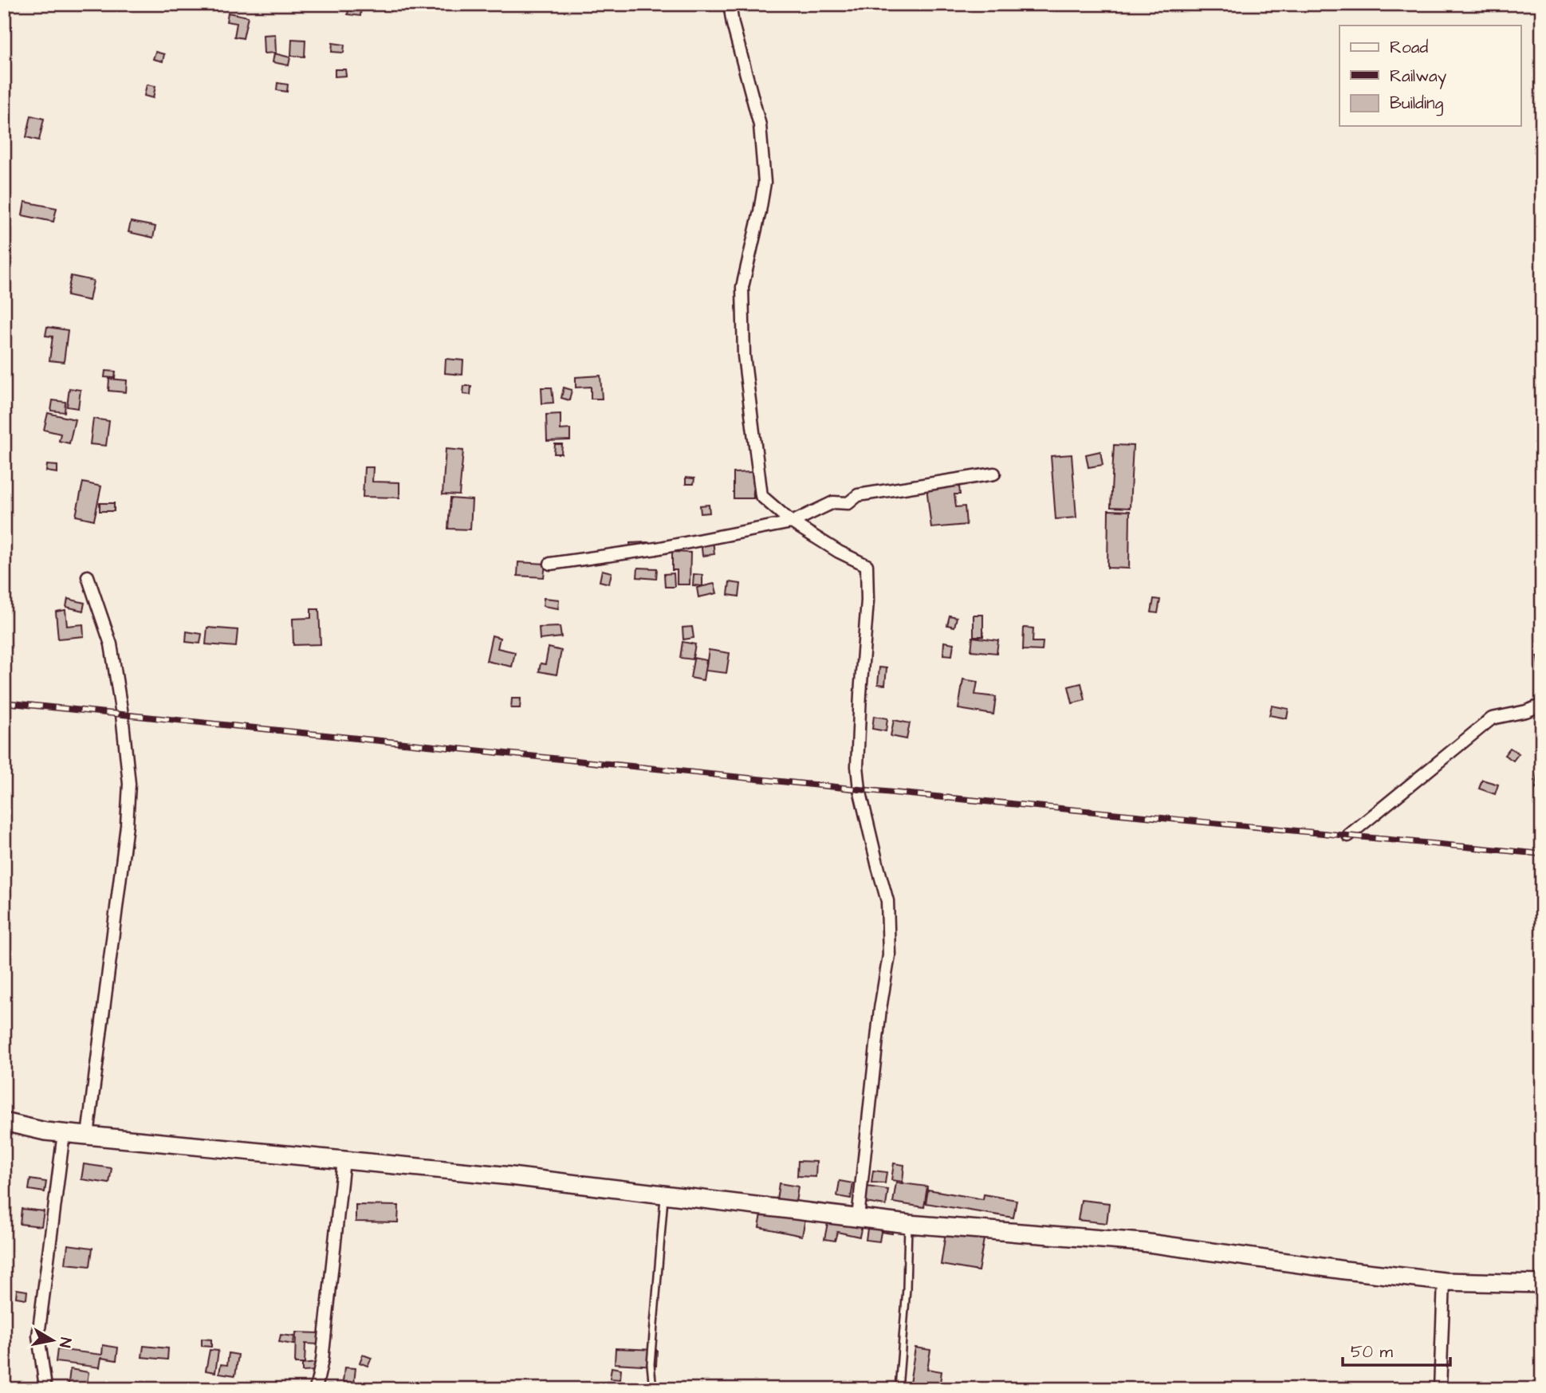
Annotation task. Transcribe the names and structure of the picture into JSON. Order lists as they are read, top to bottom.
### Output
{
  "legend": ["Road", "Railway", "Building"],
  "scale_bar": "50 m",
  "north": "right"
}
